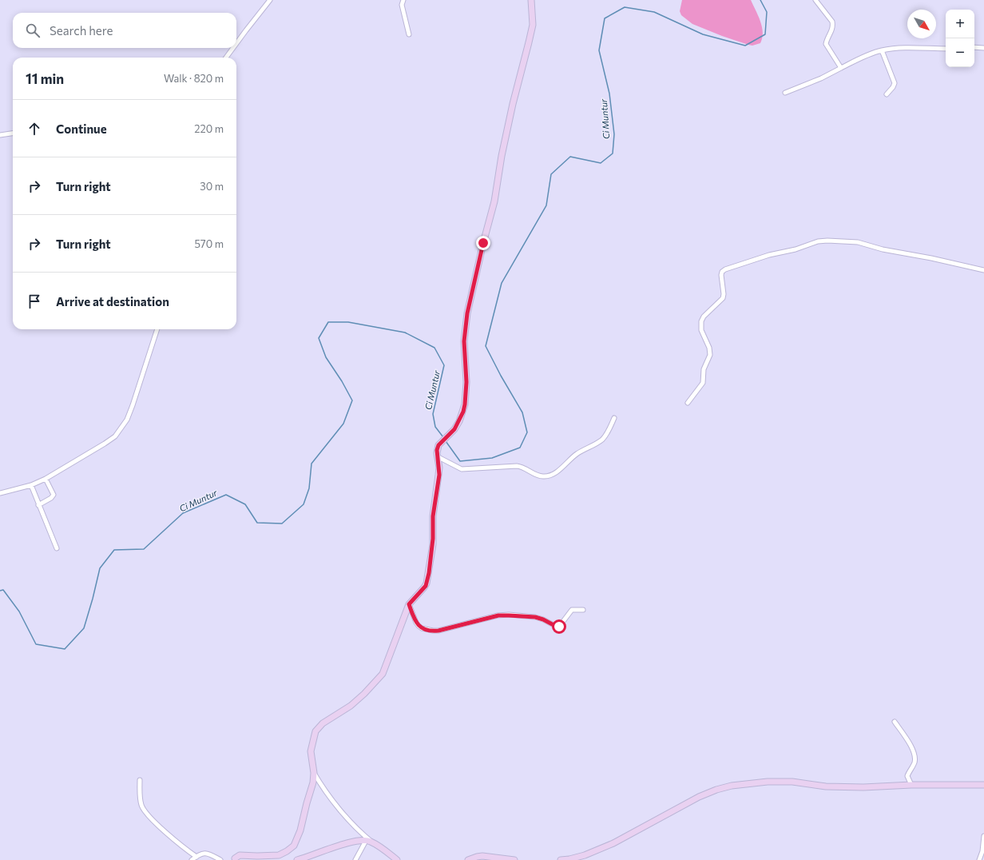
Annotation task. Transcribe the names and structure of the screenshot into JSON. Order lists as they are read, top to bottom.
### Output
{
  "water": ["Ci Muntur"],
  "north": "bottom right",
  "page": {
    "map_buttons": ["+", "−"],
    "search": "Search here",
    "heading": ["11 min", "Walk · 820 m"],
    "list": [
      ["Continue", "220 m"],
      ["Turn right", "30 m"],
      ["Turn right", "570 m"],
      "Arrive at destination"
    ]
  }
}
